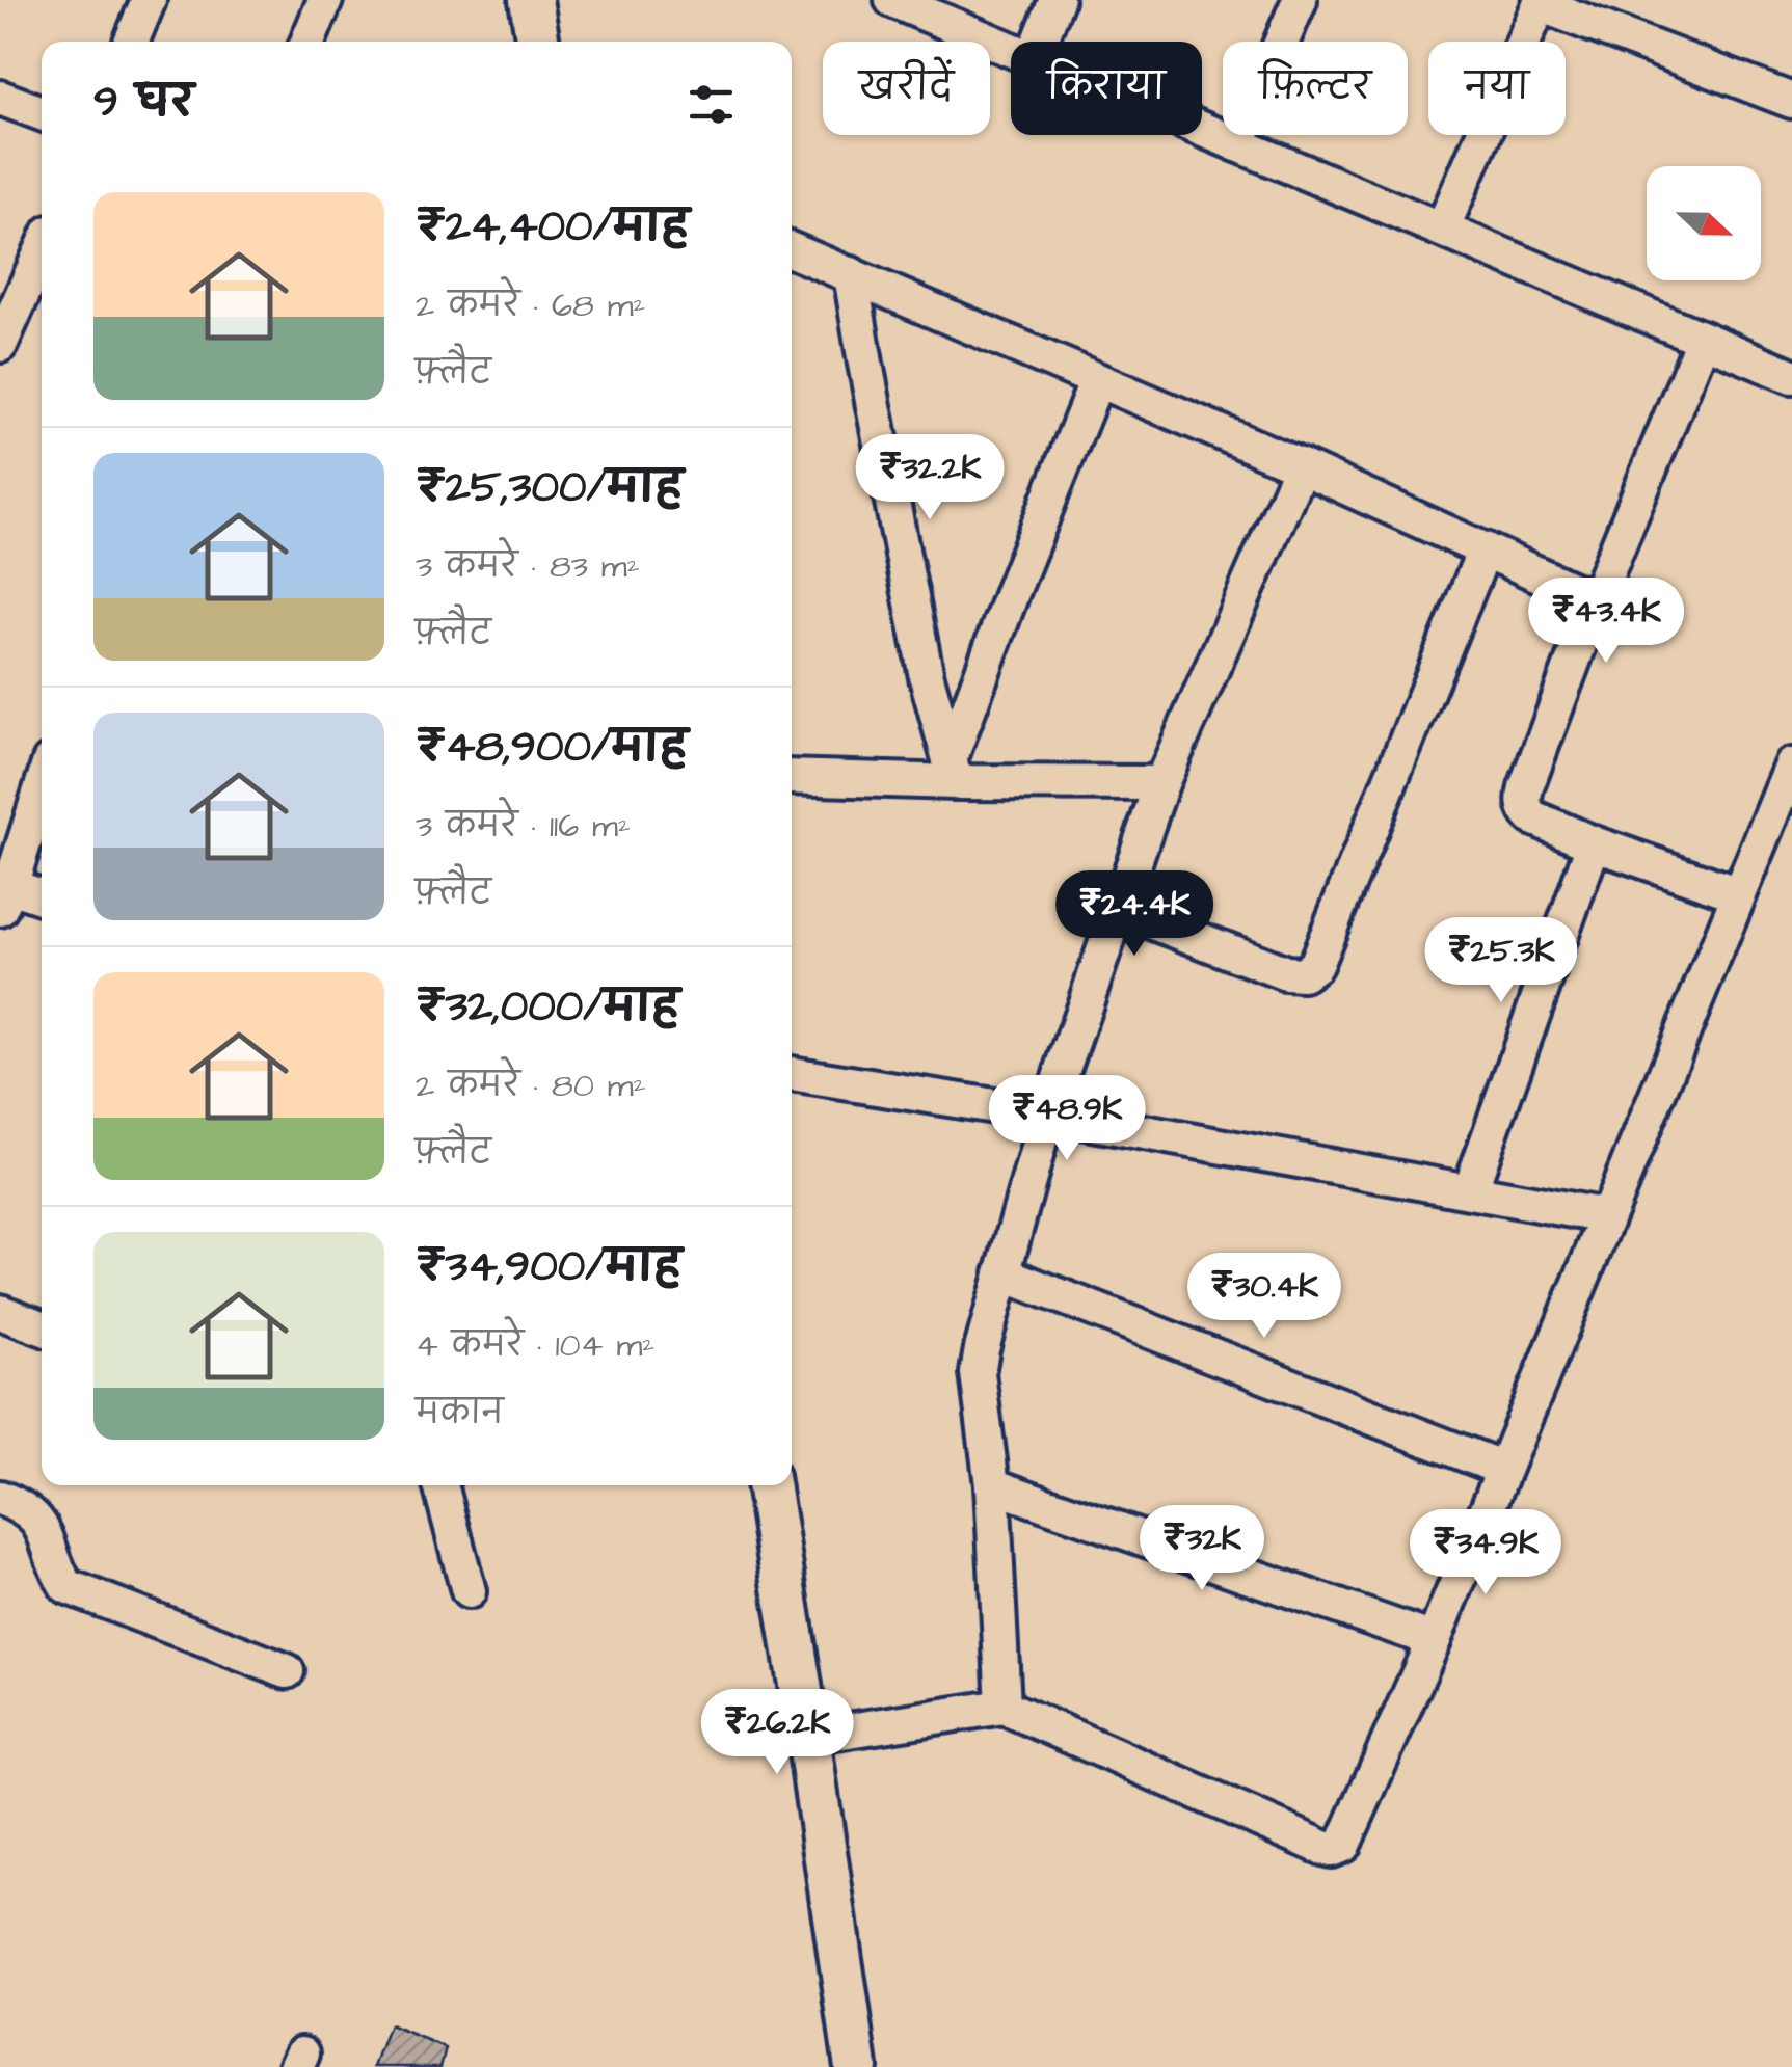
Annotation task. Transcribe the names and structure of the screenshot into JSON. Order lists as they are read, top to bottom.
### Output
{
  "north": "right",
  "page": {
    "chip": [
      "खरीदें",
      "किराया",
      "फ़िल्टर",
      "नया"
    ],
    "heading": "9 घर",
    "list": [
      {
        "name": "₹24,400/माह",
        "note": "2 कमरे · 68 m² · फ़्लैट"
      },
      {
        "name": "₹25,300/माह",
        "note": "3 कमरे · 83 m² · फ़्लैट"
      },
      {
        "name": "₹48,900/माह",
        "note": "3 कमरे · 116 m² · फ़्लैट"
      },
      {
        "name": "₹32,000/माह",
        "note": "2 कमरे · 80 m² · फ़्लैट"
      },
      {
        "name": "₹34,900/माह",
        "note": "4 कमरे · 104 m² · मकान"
      }
    ],
    "price": [
      "₹32.2K",
      "₹43.4K",
      "₹24.4K",
      "₹25.3K",
      "₹48.9K",
      "₹30.4K",
      "₹32K",
      "₹34.9K",
      "₹26.2K"
    ]
  }
}
